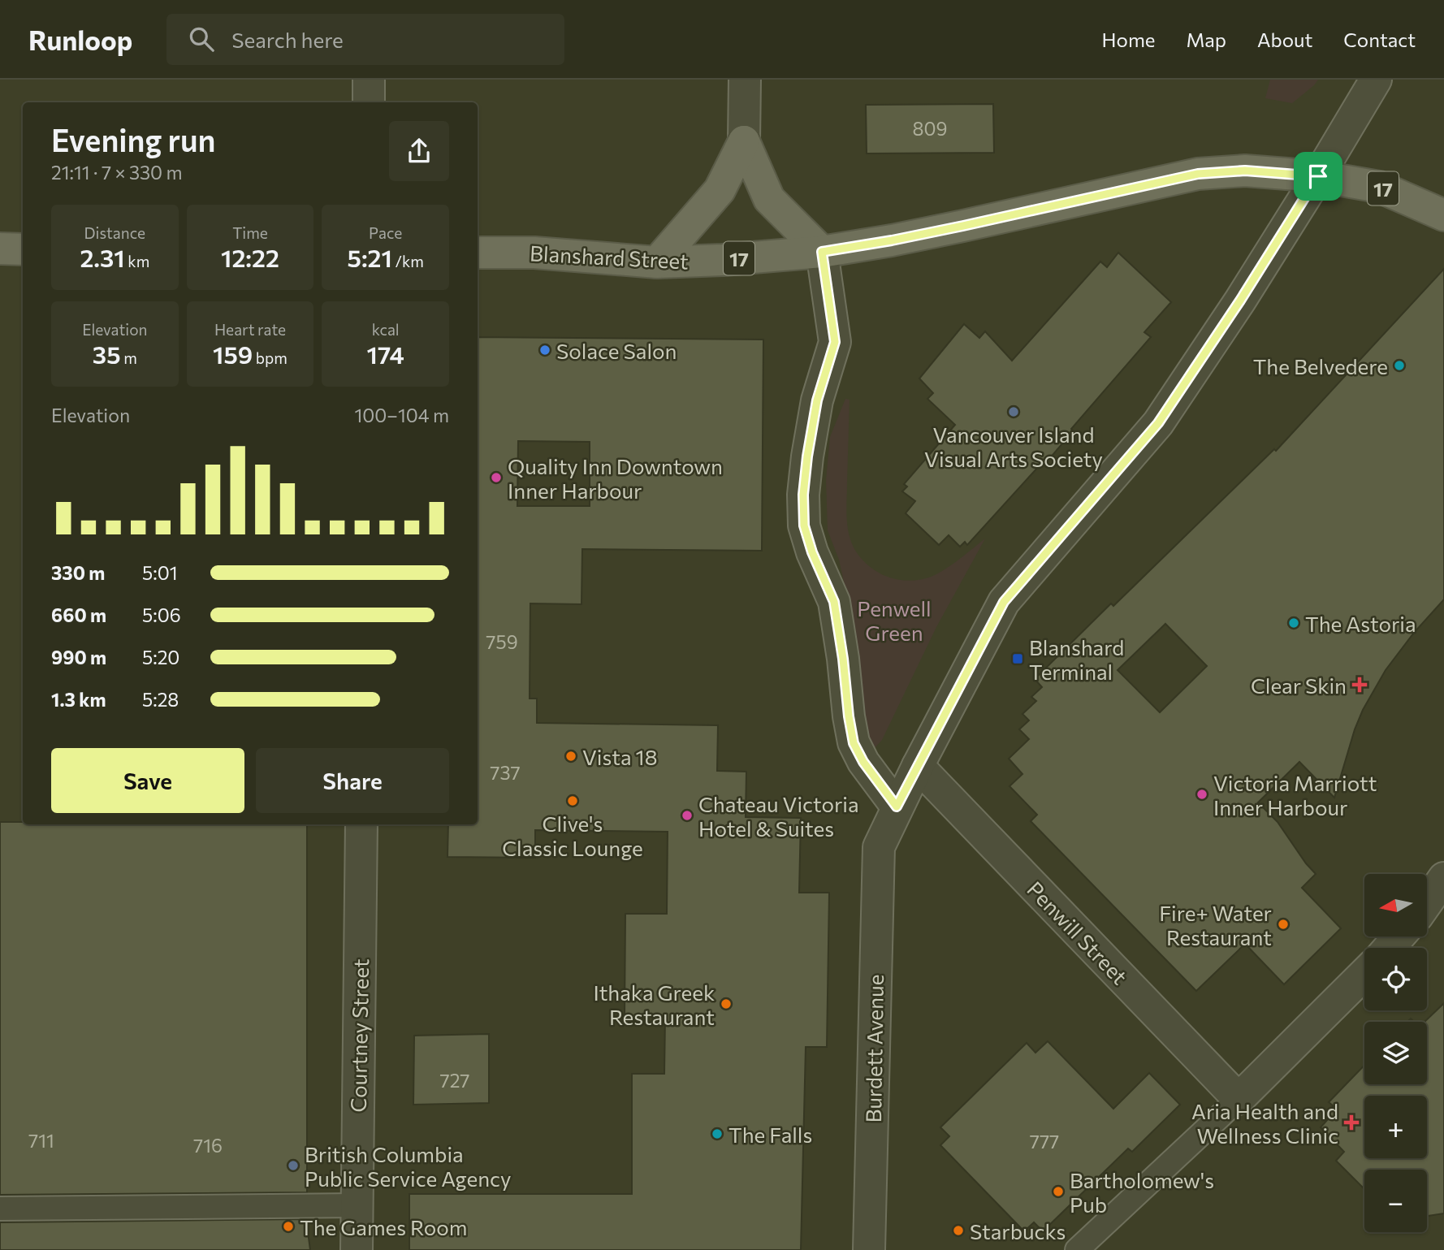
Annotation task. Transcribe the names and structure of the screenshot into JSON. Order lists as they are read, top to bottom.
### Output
{
  "streets": {
    "main road": ["17", "Blanshard Street"],
    "street": ["Penwill Street", "Courtney Street", "Burdett Avenue"]
  },
  "parks": ["Penwell Green"],
  "places": {
    "other": [
      "Solace Salon",
      "The Belvedere",
      "Vancouver Island Visual Arts Society",
      "Quality Inn Downtown Inner Harbour",
      "The Astoria",
      "Vista 18",
      "Victoria Marriott Inner Harbour",
      "Clive's Classic Lounge",
      "Chateau Victoria Hotel & Suites",
      "Fire+ Water Restaurant",
      "Ithaka Greek Restaurant",
      "The Falls",
      "British Columbia Public Service Agency",
      "Bartholomew's Pub",
      "The Games Room",
      "Starbucks"
    ],
    "transit": ["Blanshard Terminal"],
    "health": ["Clear Skin", "Aria Health and Wellness Clinic"]
  },
  "house_numbers": [
    "809",
    "759",
    "737",
    "727",
    "711",
    "777",
    "716"
  ],
  "north": "left",
  "page": {
    "header": "Runloop",
    "search": "Search here",
    "nav": [
      "Home",
      "Map",
      "About",
      "Contact"
    ],
    "heading": ["Evening run", "21:11 · 7 × 330 m"],
    "stats": [
      ["Distance", "2.31 km"],
      ["Time", "12:22"],
      ["Pace", "5:21 /km"],
      ["Elevation", "35 m"],
      ["Heart rate", "159 bpm"],
      ["kcal", "174"]
    ],
    "chart": ["Elevation", "100–104 m"],
    "list": [
      {
        "name": "330 m",
        "note": "5:01"
      },
      {
        "name": "660 m",
        "note": "5:06"
      },
      {
        "name": "990 m",
        "note": "5:20"
      },
      {
        "name": "1.3 km",
        "note": "5:28"
      }
    ],
    "buttons": ["Save", "Share"],
    "map_buttons": ["+", "−"]
  }
}
